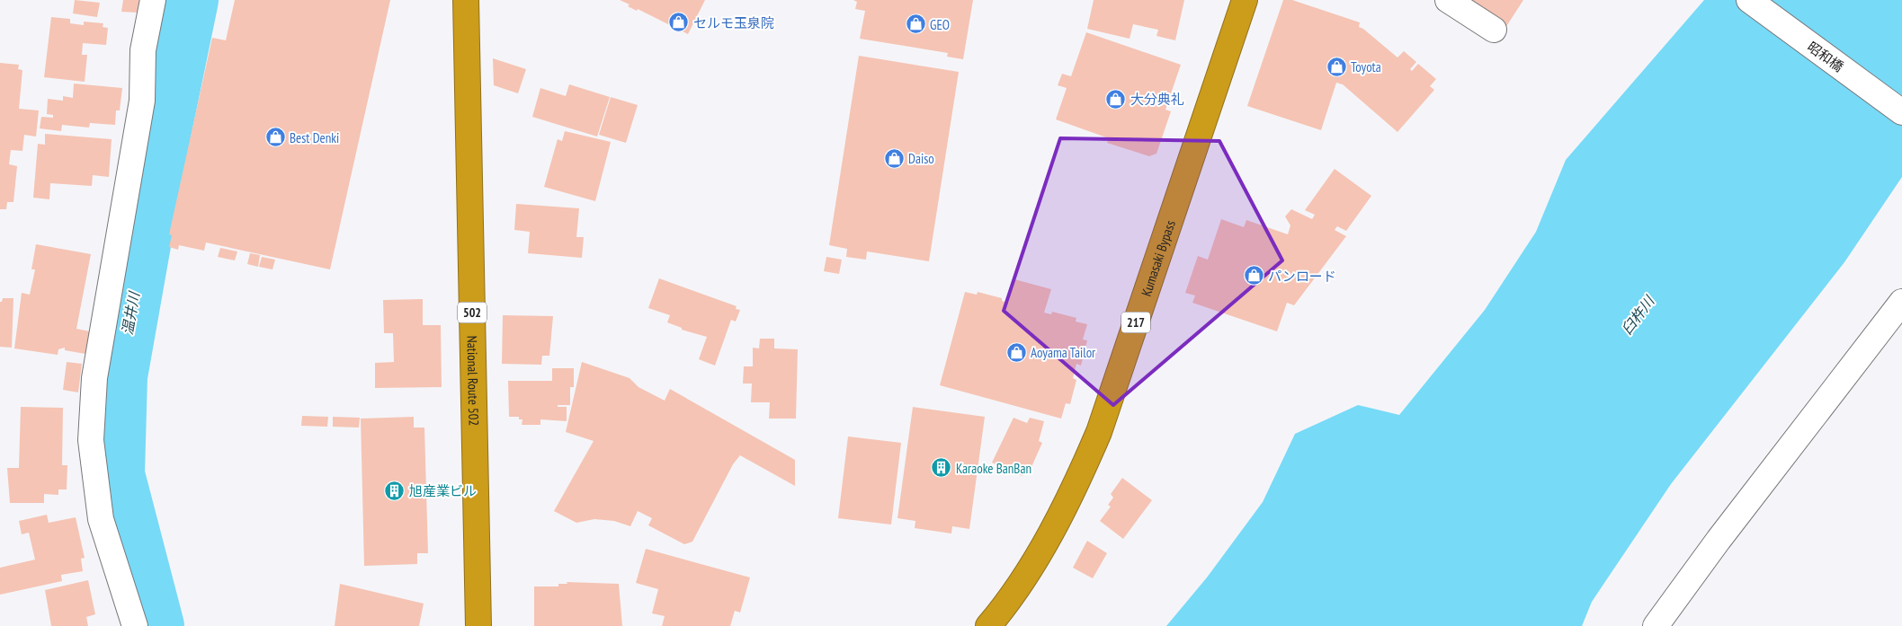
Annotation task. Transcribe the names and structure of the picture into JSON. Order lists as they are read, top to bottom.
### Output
{
  "streets": {
    "highway": [
      "Kumasaki Bypass",
      "502",
      "217",
      "National Route 502"
    ],
    "street": ["昭和橋"]
  },
  "water": ["温井川", "臼杵川"],
  "places": {
    "shop": [
      "セルモ玉泉院",
      "GEO",
      "Toyota",
      "大分典礼",
      "Best Denki",
      "Daiso",
      "パンロード",
      "Aoyama Tailor"
    ],
    "building": ["Karaoke BanBan", "旭産業ビル"]
  }
}
